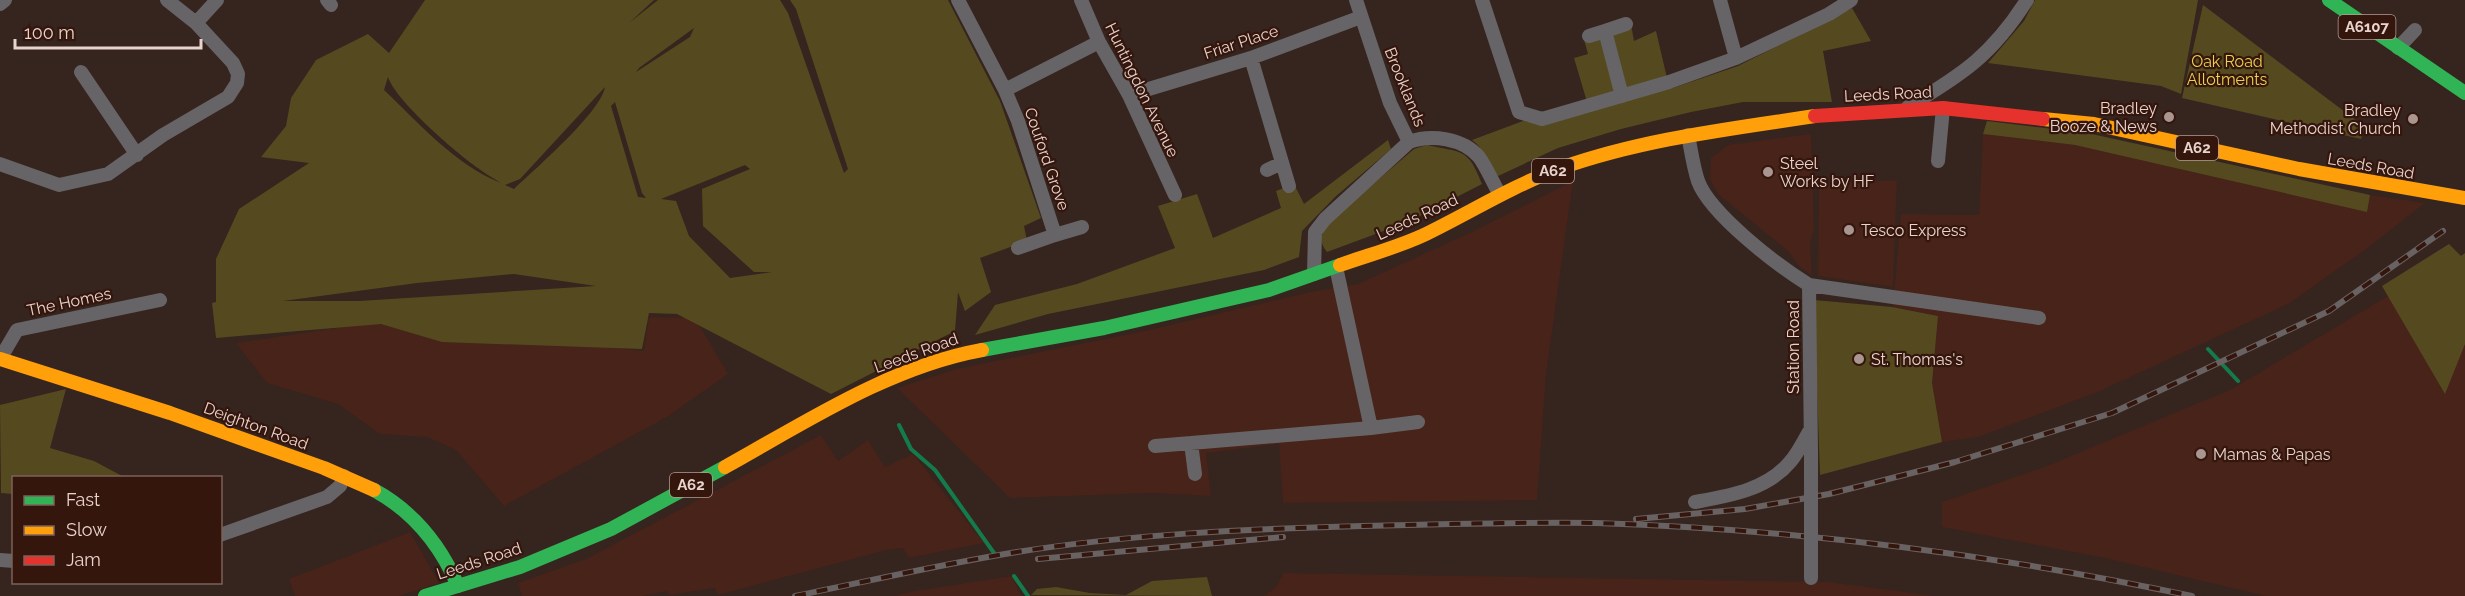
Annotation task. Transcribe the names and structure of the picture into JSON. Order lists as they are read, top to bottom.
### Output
{
  "streets": {
    "main road": [
      "A6107",
      "Leeds Road",
      "A62",
      "Deighton Road"
    ],
    "street": [
      "Friar Place",
      "Brooklands",
      "Huntingdon Avenue",
      "Couford Grove",
      "The Homes",
      "Station Road"
    ]
  },
  "crossings": [
    ["Friar Place", "Brooklands"],
    ["Friar Place", "Huntingdon Avenue"],
    ["Brooklands", "Leeds Road"],
    ["Leeds Road", "Station Road"],
    ["Leeds Road", "Deighton Road"],
    ["The Homes", "Deighton Road"]
  ],
  "parks": ["Oak Road Allotments"],
  "places": [
    "Bradley Booze & News",
    "Bradley Methodist Church",
    "Steel Works by HF",
    "Tesco Express",
    "St. Thomas's",
    "Mamas & Papas"
  ],
  "legend": ["Fast", "Slow", "Jam"],
  "scale_bar": "100 m"
}
